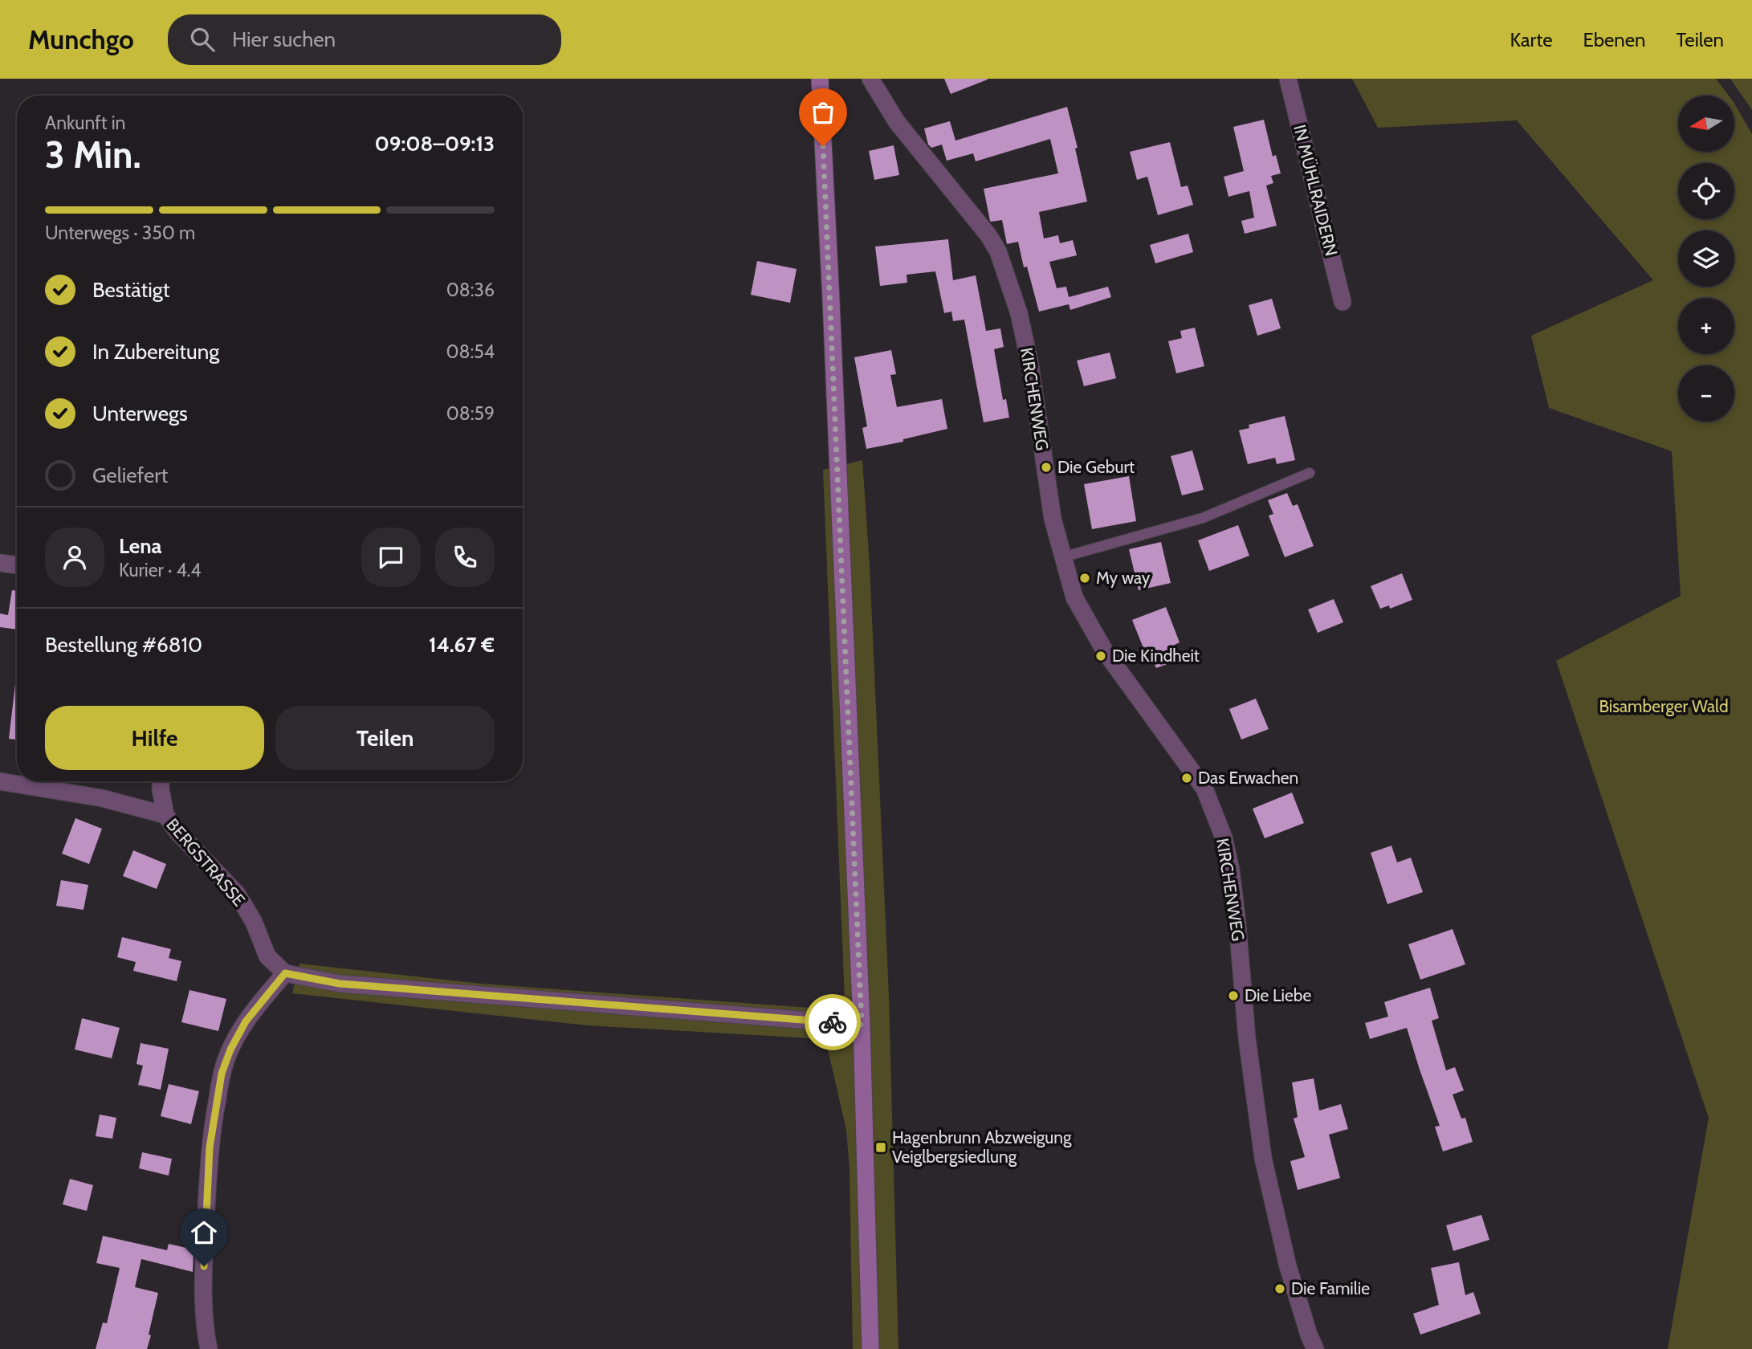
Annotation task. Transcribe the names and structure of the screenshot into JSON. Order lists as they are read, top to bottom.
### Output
{
  "streets": {
    "street": ["IN MÜHLRAIDERN", "KIRCHENWEG", "BERGSTRASSE"]
  },
  "parks": ["Bisamberger Wald"],
  "places": {
    "other": [
      "Die Geburt",
      "My way",
      "Die Kindheit",
      "Das Erwachen",
      "Die Liebe",
      "Die Familie"
    ],
    "transit": ["Hagenbrunn Abzweigung Veiglbergsiedlung"]
  },
  "north": "left",
  "page": {
    "header": "Munchgo",
    "search": "Hier suchen",
    "nav": ["Karte", "Ebenen", "Teilen"],
    "map_buttons": ["+", "−"],
    "heading": ["3 Min.", "Ankunft in", "09:08–09:13"],
    "panel": [
      "Lena",
      "Kurier · 4.4",
      "Bestellung #6810",
      "14.67 €"
    ],
    "bar": "Unterwegs · 350 m",
    "list": [
      ["Bestätigt", "08:36"],
      ["In Zubereitung", "08:54"],
      ["Unterwegs", "08:59"],
      "Geliefert"
    ],
    "buttons": ["Hilfe", "Teilen"]
  }
}
